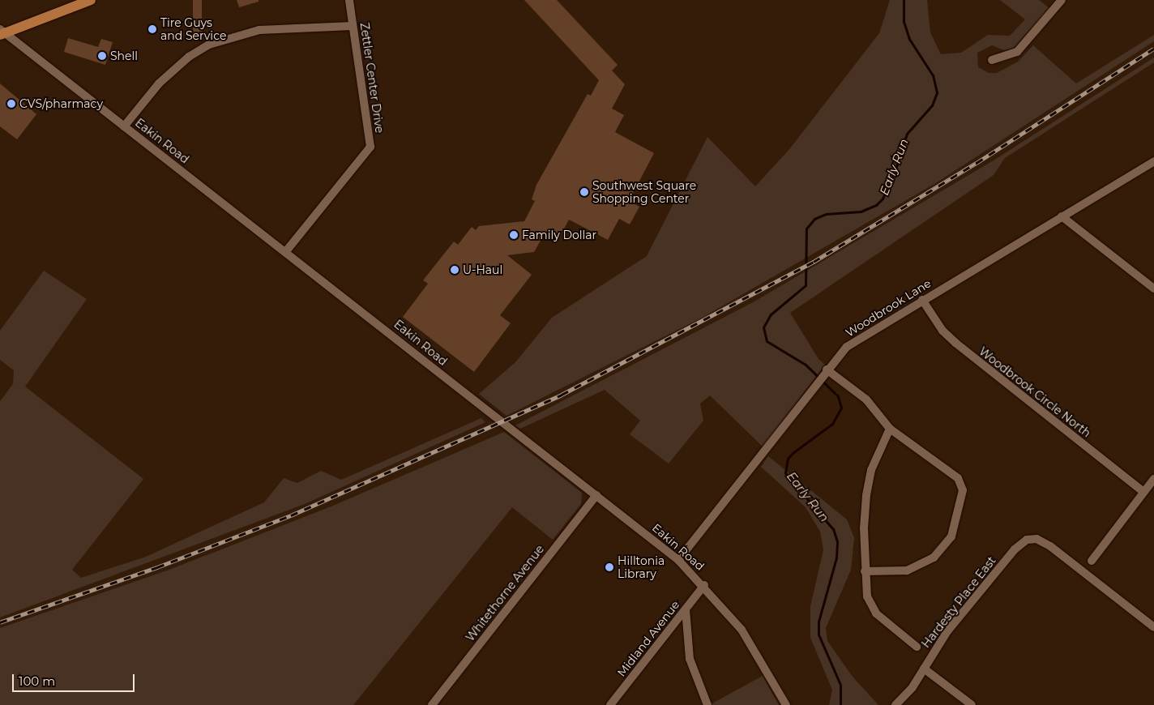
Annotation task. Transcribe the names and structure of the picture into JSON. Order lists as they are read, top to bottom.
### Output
{
  "streets": {
    "street": [
      "Zettler Center Drive",
      "Eakin Road",
      "Woodbrook Lane",
      "Woodbrook Circle North",
      "Whitethorne Avenue",
      "Hardesty Place East",
      "Midland Avenue"
    ]
  },
  "crossings": [
    ["Zettler Center Drive", "Eakin Road"],
    ["Eakin Road", "Woodbrook Lane"],
    ["Eakin Road", "Whitethorne Avenue"],
    ["Eakin Road", "Midland Avenue"],
    ["Woodbrook Lane", "Woodbrook Circle North"]
  ],
  "water": ["Early Run"],
  "places": [
    "Tire Guys and Service",
    "Shell",
    "CVS/pharmacy",
    "Southwest Square Shopping Center",
    "Family Dollar",
    "U-Haul",
    "Hilltonia Library"
  ],
  "scale_bar": "100 m"
}
